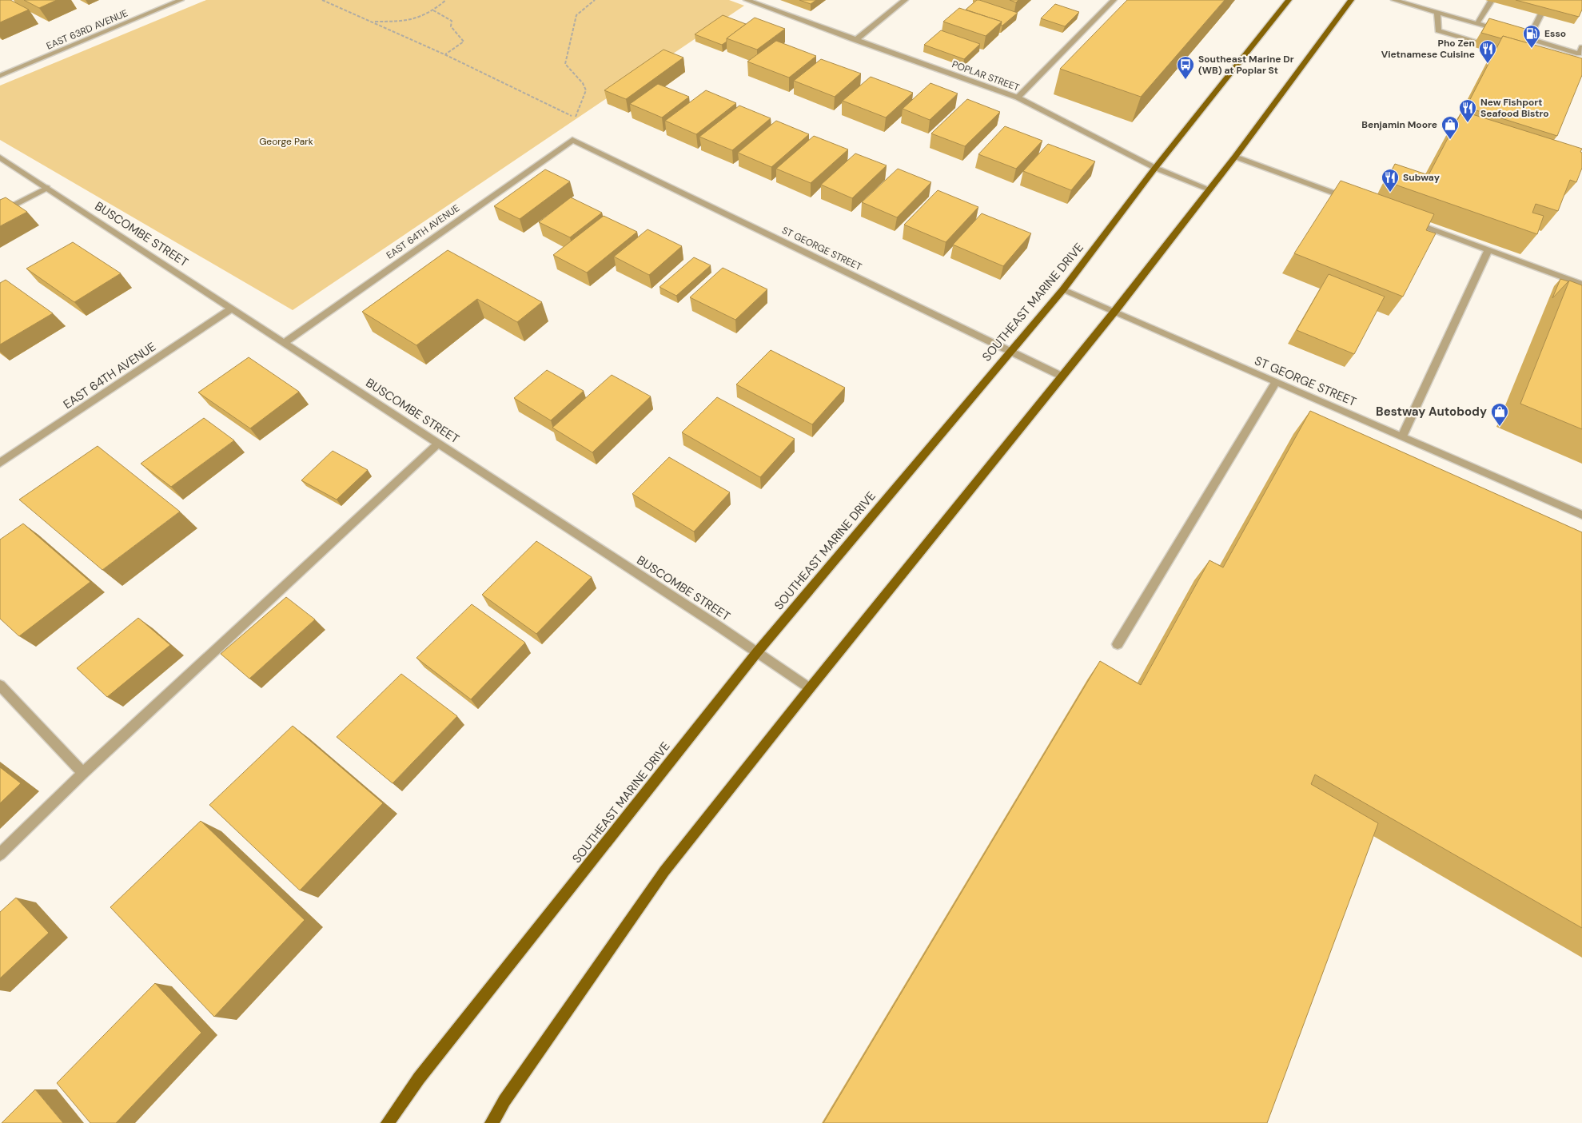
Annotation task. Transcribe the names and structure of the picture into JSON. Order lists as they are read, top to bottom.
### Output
{
  "streets": {
    "main road": ["SOUTHEAST MARINE DRIVE"],
    "street": [
      "EAST 63RD AVENUE",
      "POPLAR STREET",
      "EAST 64TH AVENUE",
      "BUSCOMBE STREET",
      "ST GEORGE STREET"
    ]
  },
  "crossings": [
    ["POPLAR STREET", "SOUTHEAST MARINE DRIVE"],
    ["EAST 64TH AVENUE", "BUSCOMBE STREET"],
    ["EAST 64TH AVENUE", "ST GEORGE STREET"],
    ["BUSCOMBE STREET", "SOUTHEAST MARINE DRIVE"],
    ["ST GEORGE STREET", "SOUTHEAST MARINE DRIVE"]
  ],
  "parks": ["George Park"],
  "places": {
    "fuel station": ["Esso"],
    "restaurant": ["Pho Zen Vietnamese Cuisine", "New Fishport Seafood Bistro", "Subway"],
    "bus stop": ["Southeast Marine Dr (WB) at Poplar St"],
    "shop": ["Benjamin Moore", "Bestway Autobody"]
  }
}
